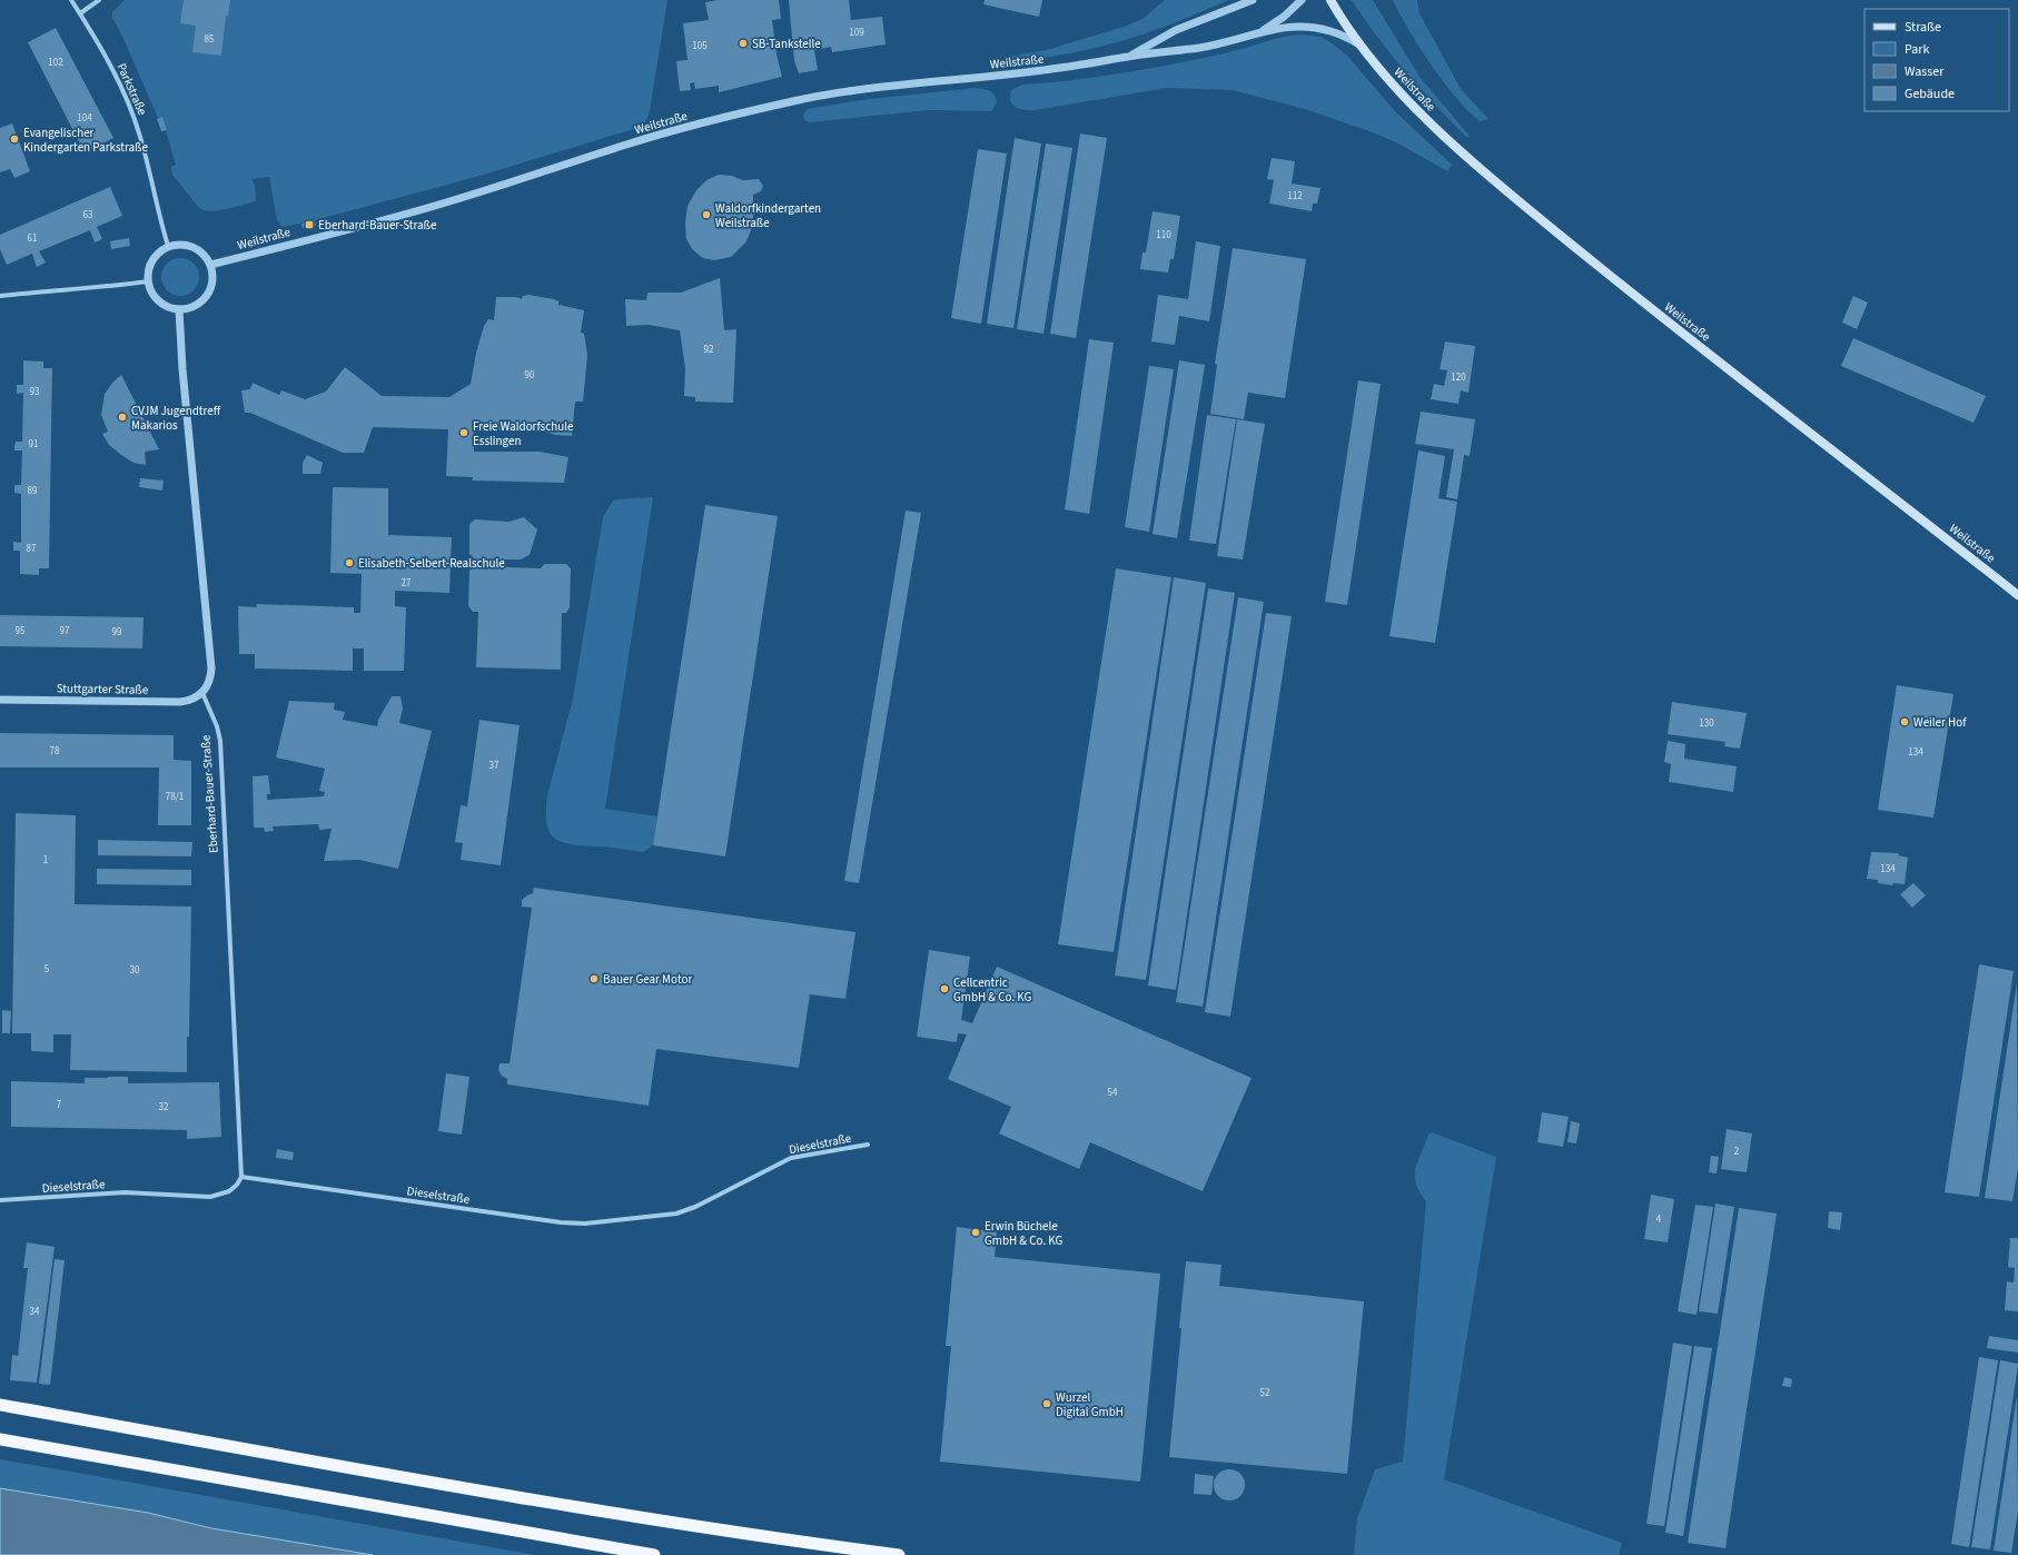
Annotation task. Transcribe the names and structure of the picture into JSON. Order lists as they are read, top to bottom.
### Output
{
  "streets": {
    "main road": ["Weilstraße"],
    "street": [
      "Parkstraße",
      "Stuttgarter Straße",
      "Eberhard-Bauer-Straße",
      "Dieselstraße"
    ]
  },
  "crossings": [
    ["Weilstraße", "Parkstraße"],
    ["Stuttgarter Straße", "Eberhard-Bauer-Straße"],
    ["Eberhard-Bauer-Straße", "Dieselstraße"]
  ],
  "places": {
    "other": [
      "SB-Tankstelle",
      "Evangelischer Kindergarten Parkstraße",
      "Waldorfkindergarten Weilstraße",
      "CVJM Jugendtreff Makarios",
      "Freie Waldorfschule Esslingen",
      "Elisabeth-Selbert-Realschule",
      "Weiler Hof",
      "Bauer Gear Motor",
      "Cellcentric GmbH & Co. KG",
      "Erwin Büchele GmbH & Co. KG",
      "Wurzel Digital GmbH"
    ],
    "transit": ["Eberhard-Bauer-Straße"]
  },
  "house_numbers": [
    "109",
    "85",
    "105",
    "102",
    "104",
    "112",
    "63",
    "110",
    "61",
    "92",
    "90",
    "120",
    "93",
    "91",
    "89",
    "87",
    "27",
    "95",
    "97",
    "99",
    "130",
    "78",
    "134",
    "37",
    "78/1",
    "1",
    "134",
    "5",
    "30",
    "54",
    "7",
    "32",
    "2",
    "4",
    "34",
    "52"
  ],
  "legend": [
    "Straße",
    "Park",
    "Wasser",
    "Gebäude"
  ]
}
